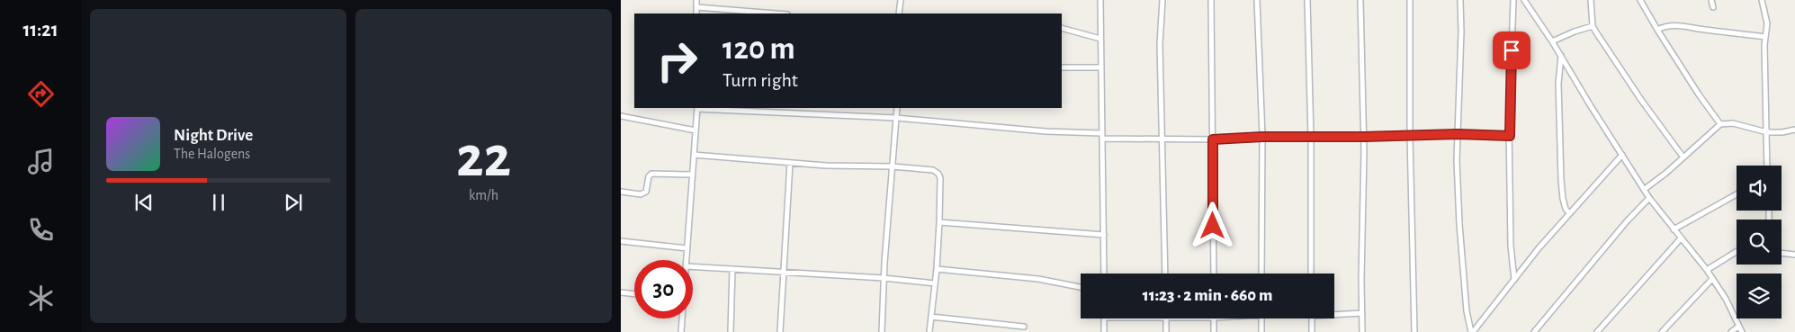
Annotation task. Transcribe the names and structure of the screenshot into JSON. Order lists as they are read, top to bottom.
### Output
{
  "page": {
    "tabs": "11:21",
    "tile": ["22", "km/h"],
    "turn": ["120 m", "Turn right"],
    "song": ["Night Drive", "The Halogens"],
    "limit": "30",
    "trip": "11:23 · 2 min · 660 m"
  }
}
